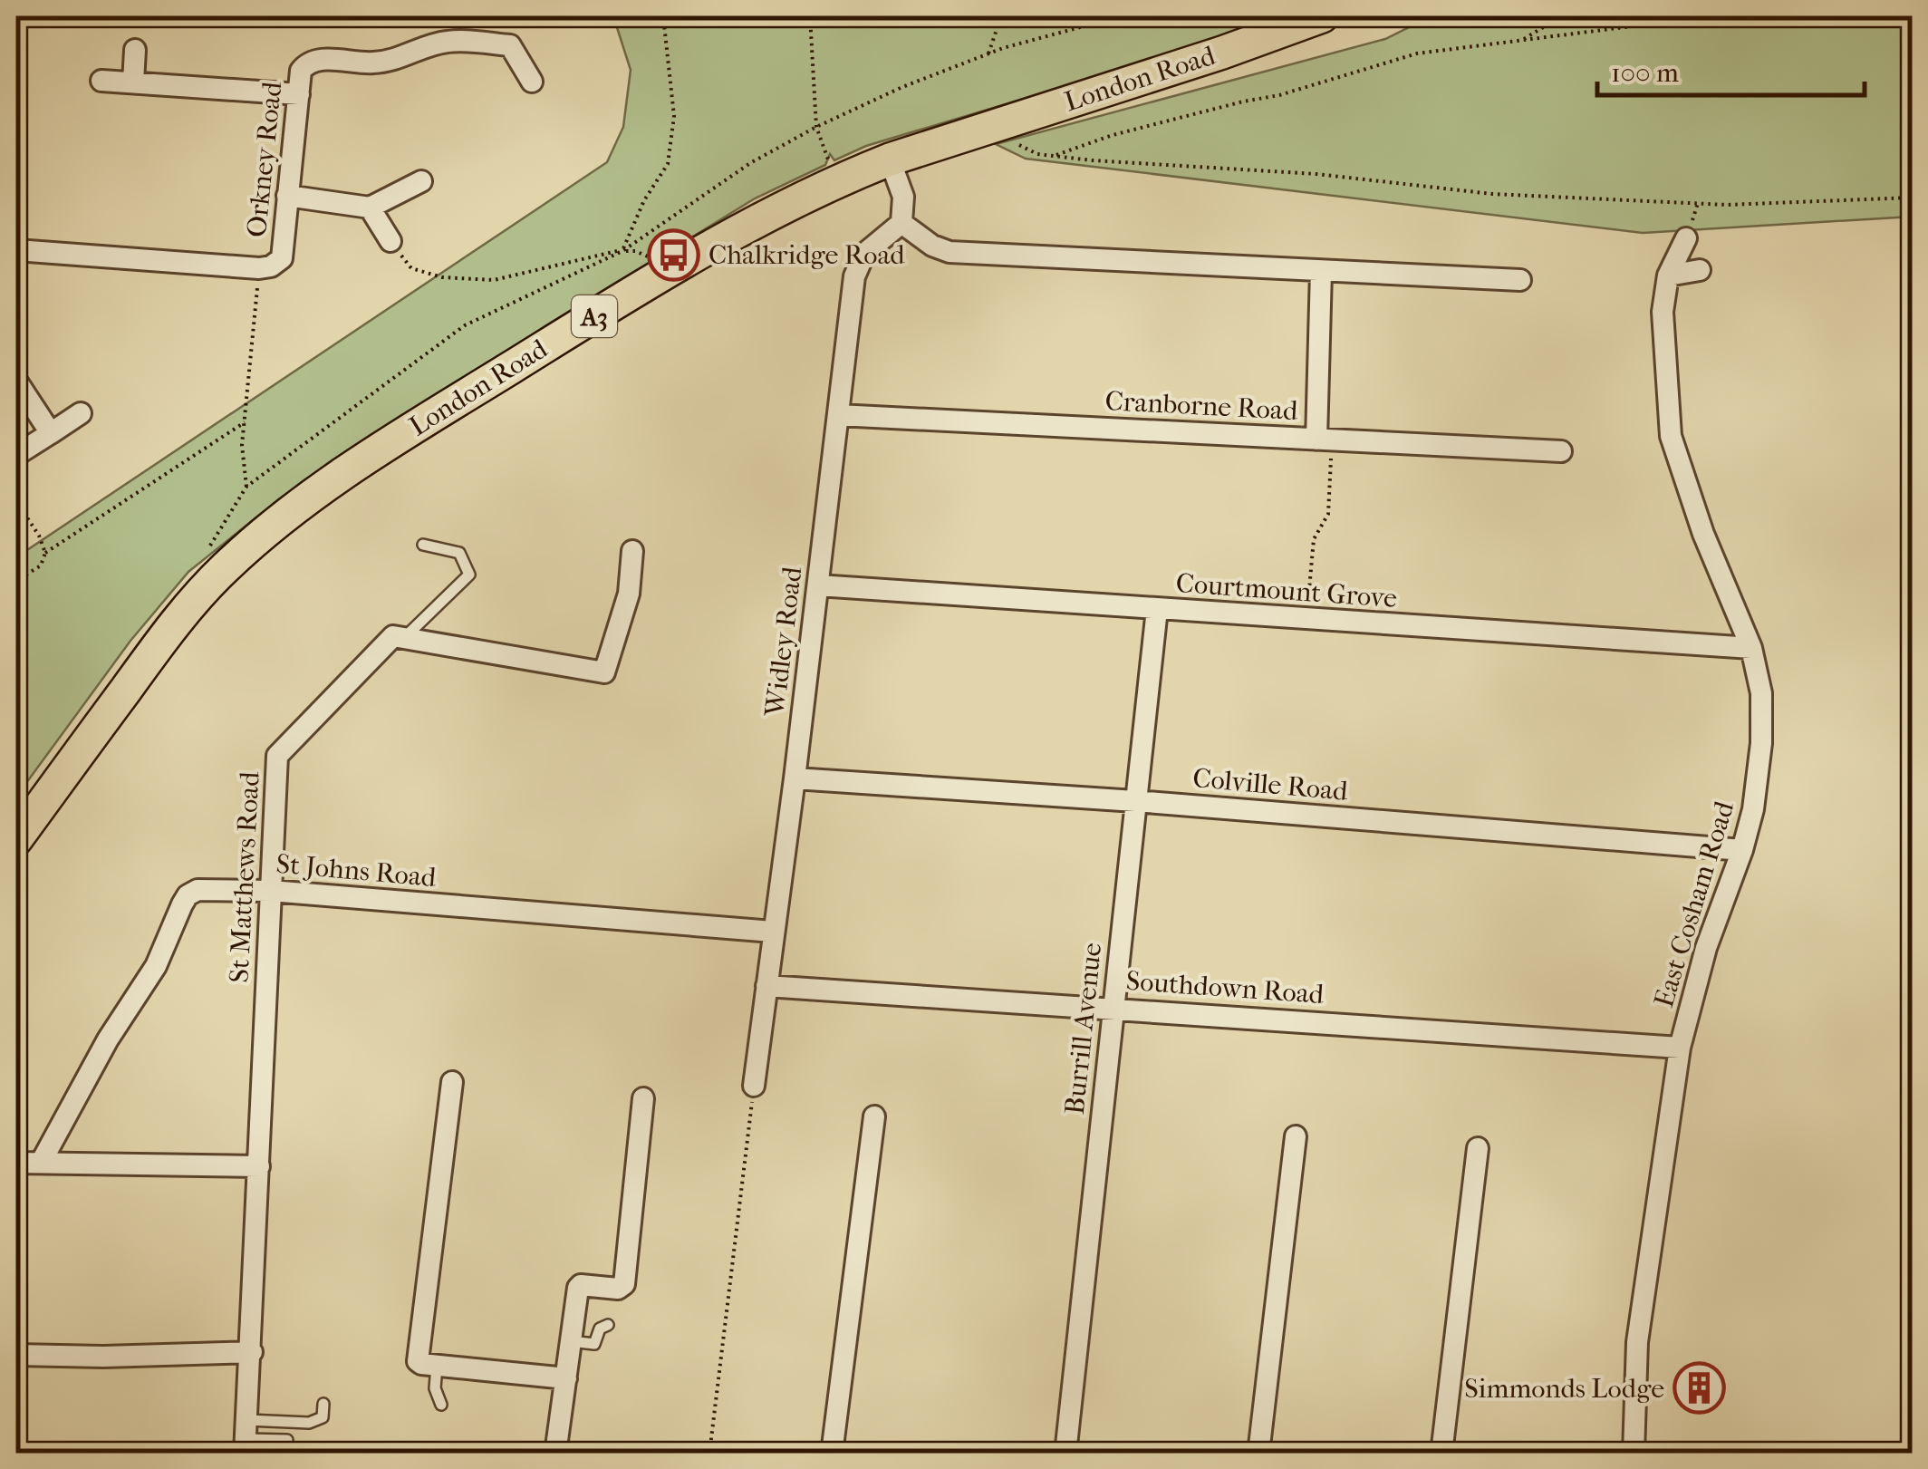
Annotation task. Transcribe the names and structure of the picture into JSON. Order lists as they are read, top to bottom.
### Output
{
  "streets": {
    "main road": ["London Road", "A3"],
    "street": [
      "Orkney Road",
      "Cranborne Road",
      "Courtmount Grove",
      "Widley Road",
      "Colville Road",
      "St Johns Road",
      "St Matthews Road",
      "East Cosham Road",
      "Southdown Road",
      "Burrill Avenue"
    ]
  },
  "crossings": [
    ["Cranborne Road", "Widley Road"],
    ["Courtmount Grove", "Widley Road"],
    ["Courtmount Grove", "East Cosham Road"],
    ["Courtmount Grove", "Burrill Avenue"],
    ["Widley Road", "Colville Road"],
    ["Widley Road", "St Johns Road"],
    ["Widley Road", "Southdown Road"],
    ["Colville Road", "East Cosham Road"],
    ["Colville Road", "Burrill Avenue"],
    ["St Johns Road", "St Matthews Road"],
    ["East Cosham Road", "Southdown Road"],
    ["Southdown Road", "Burrill Avenue"]
  ],
  "places": {
    "bus stop": ["Chalkridge Road"],
    "building": ["Simmonds Lodge"]
  },
  "scale_bar": "100 m"
}
